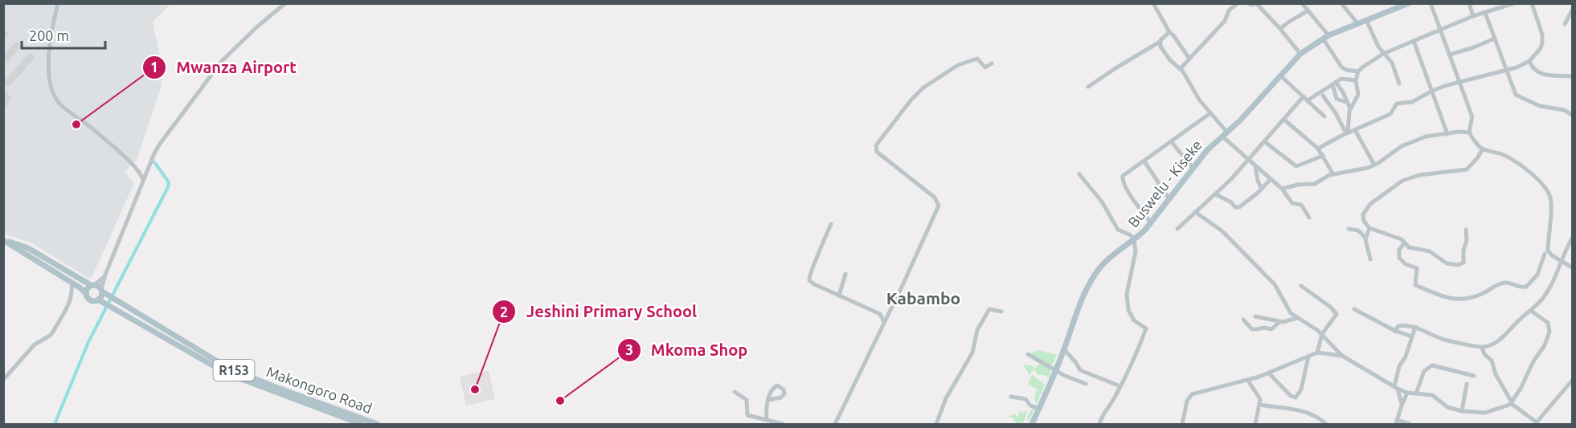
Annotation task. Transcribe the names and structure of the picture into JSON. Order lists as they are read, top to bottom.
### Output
{
  "streets": {
    "main road": ["Buswelu - Kiseke", "R153", "Makongoro Road"]
  },
  "districts": ["Kabambo"],
  "places": ["Mwanza Airport", "Jeshini Primary School", "Mkoma Shop"],
  "scale_bar": "200 m"
}
